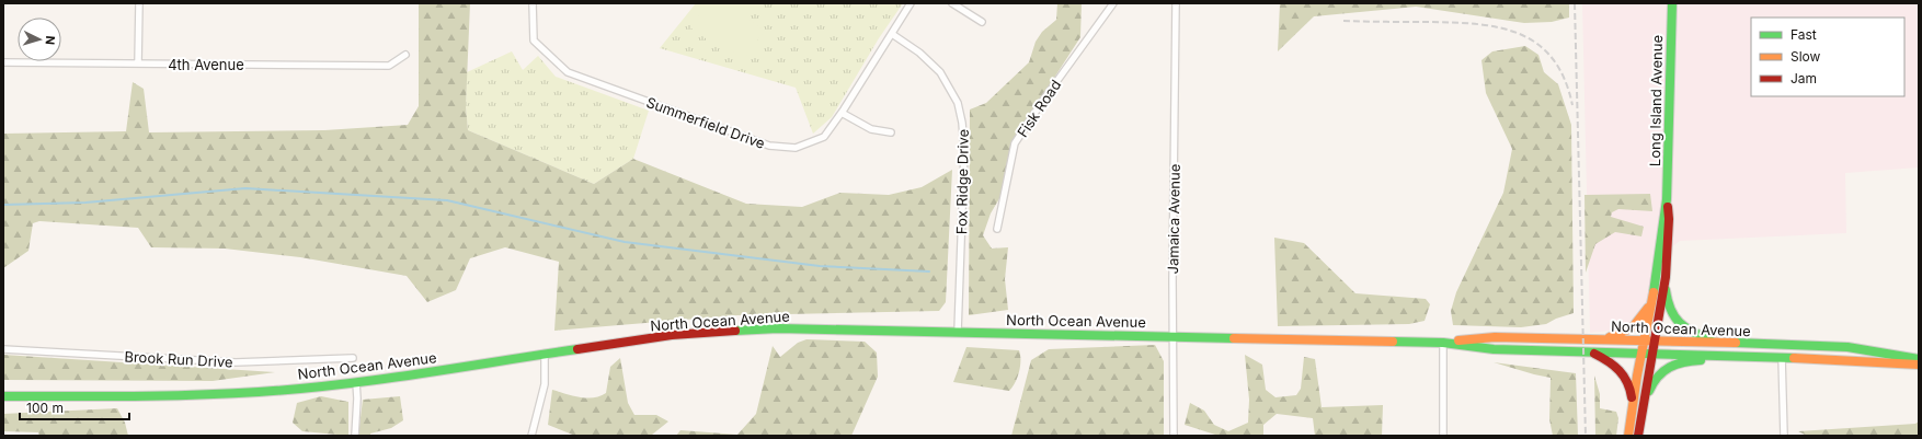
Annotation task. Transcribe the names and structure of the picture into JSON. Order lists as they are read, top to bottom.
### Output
{
  "streets": {
    "main road": ["Long Island Avenue", "North Ocean Avenue"],
    "street": [
      "4th Avenue",
      "Fisk Road",
      "Summerfield Drive",
      "Fox Ridge Drive",
      "Jamaica Avenue",
      "Brook Run Drive"
    ]
  },
  "crossings": [
    ["Long Island Avenue", "North Ocean Avenue"],
    ["Summerfield Drive", "Fox Ridge Drive"],
    ["Fox Ridge Drive", "North Ocean Avenue"],
    ["Jamaica Avenue", "North Ocean Avenue"]
  ],
  "legend": ["Fast", "Slow", "Jam"],
  "scale_bar": "100 m",
  "north": "right"
}
